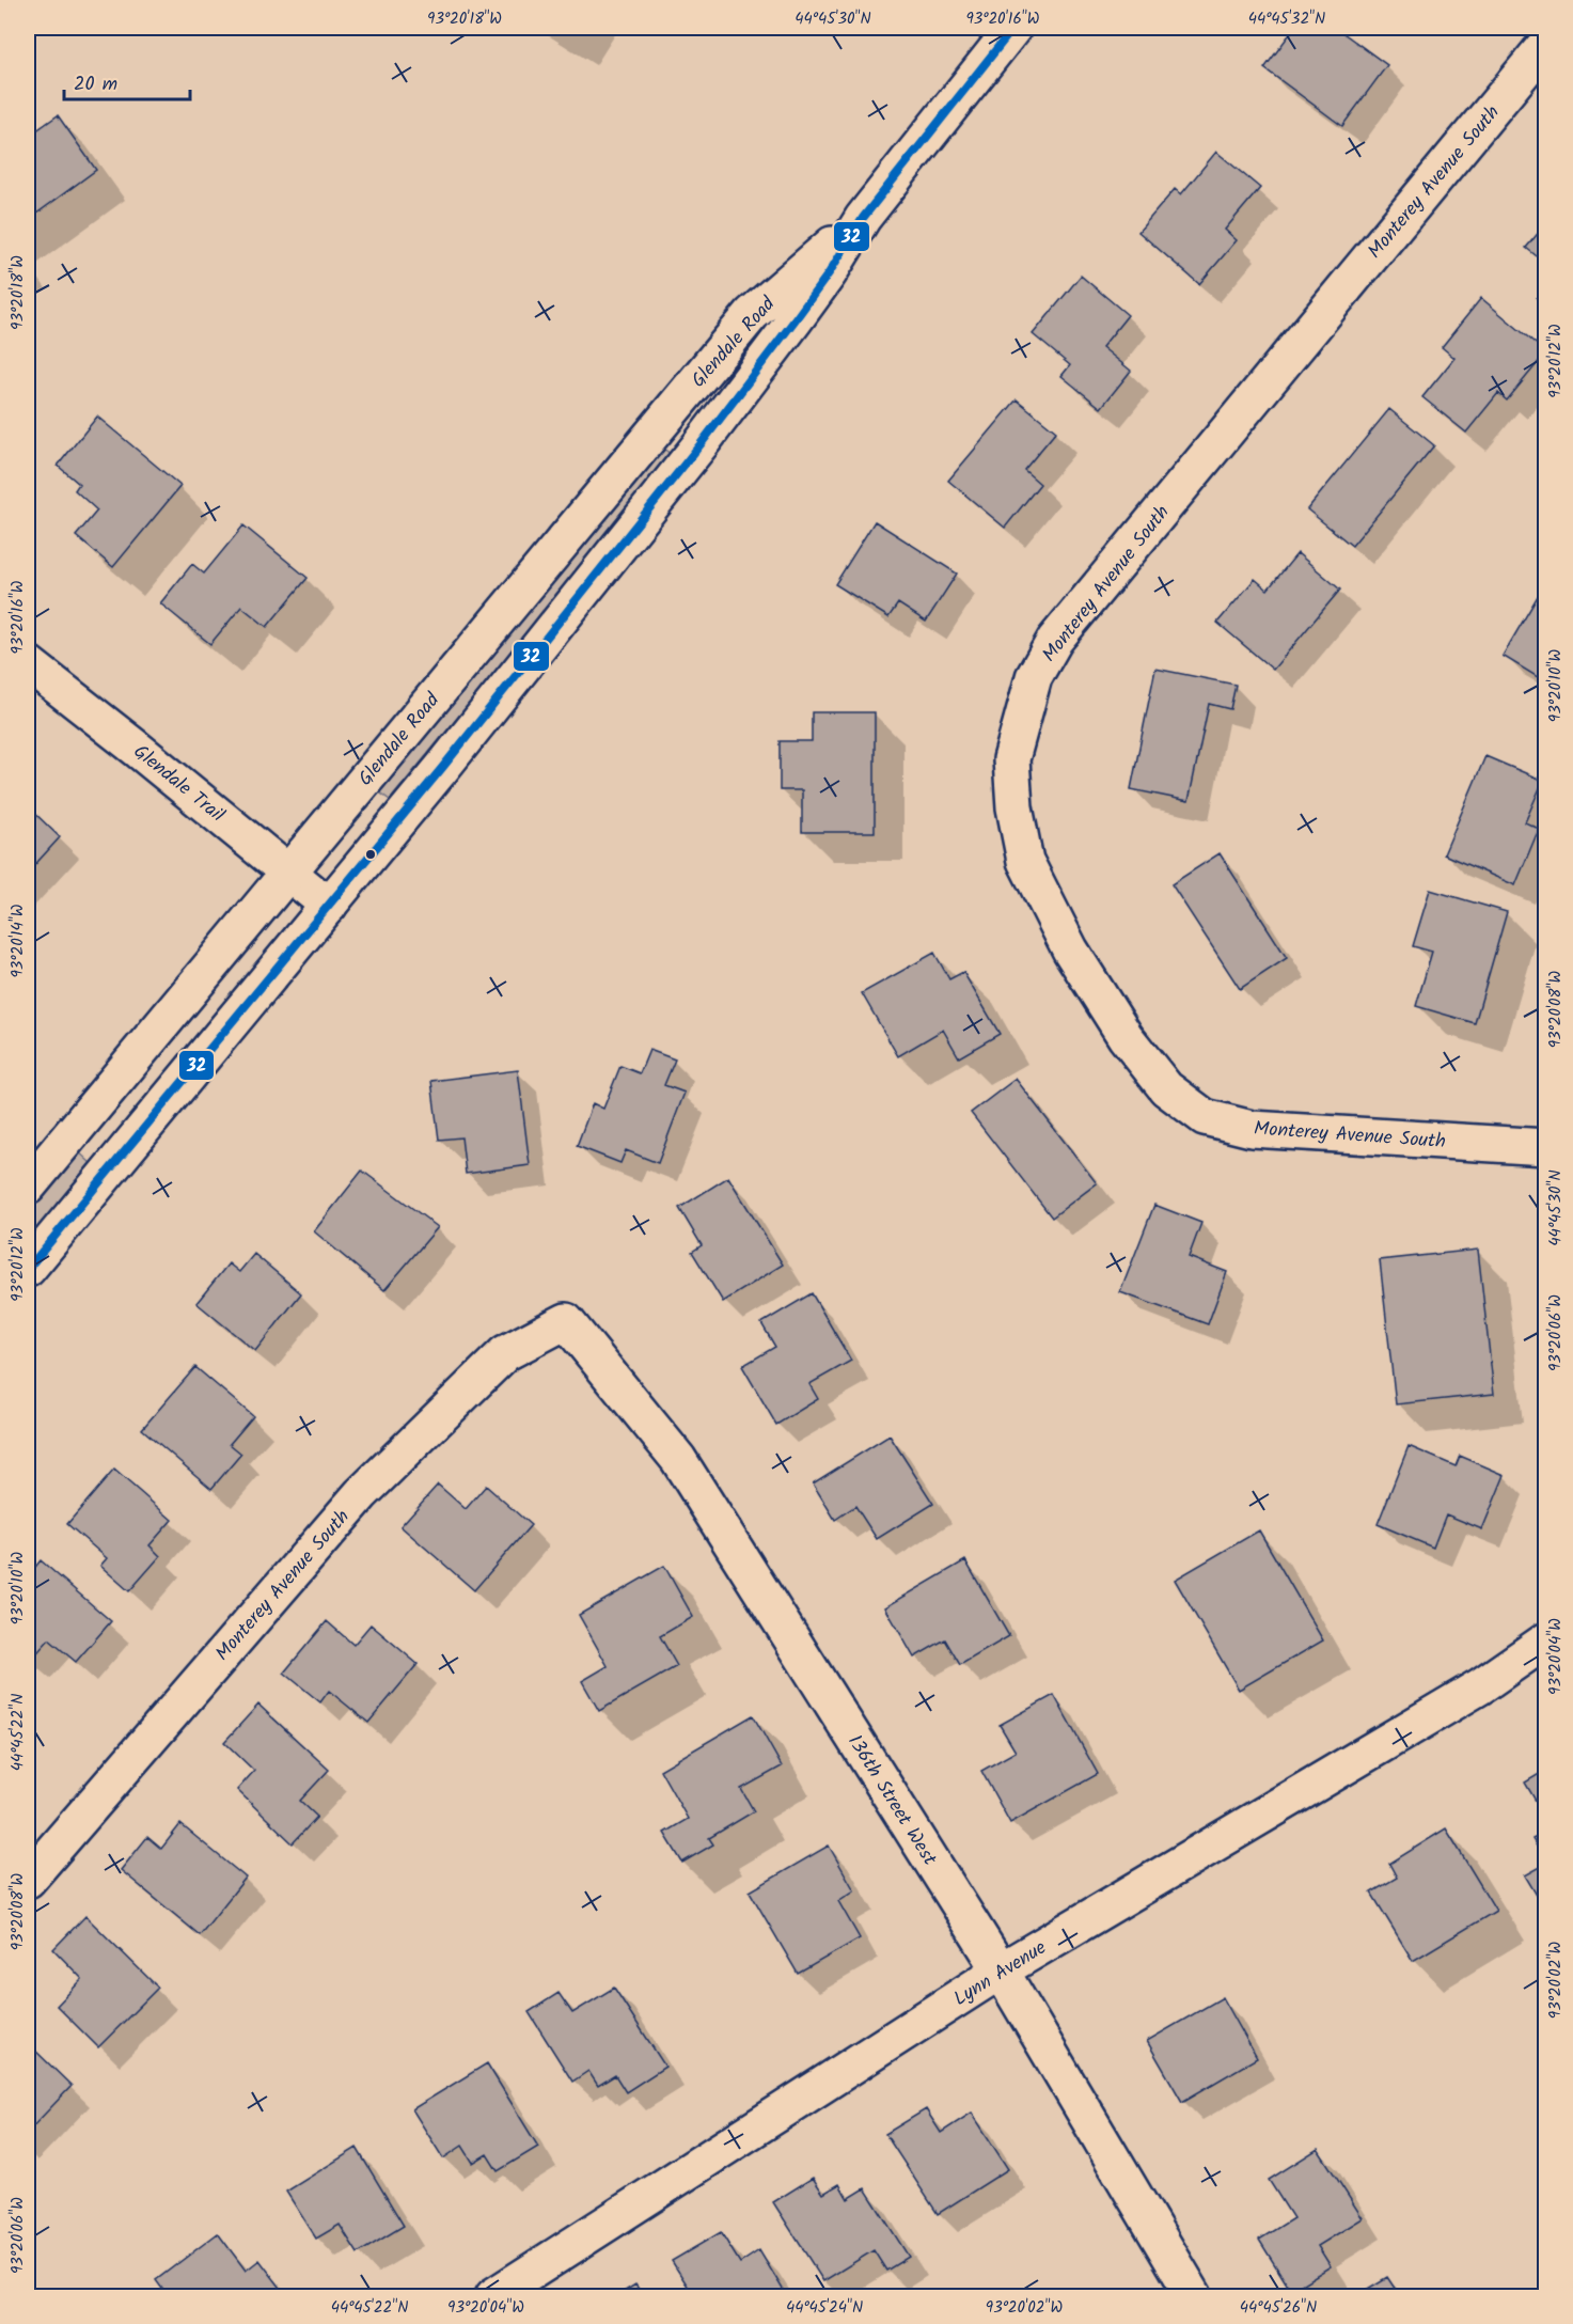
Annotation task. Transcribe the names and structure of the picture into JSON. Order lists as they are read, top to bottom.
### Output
{
  "streets": {
    "street": [
      "Monterey Avenue South",
      "Glendale Road",
      "Glendale Trail",
      "136th Street West",
      "Lynn Avenue"
    ]
  },
  "crossings": [
    ["Monterey Avenue South", "136th Street West"],
    ["Glendale Road", "Glendale Trail"],
    ["136th Street West", "Lynn Avenue"]
  ],
  "lines": ["transit line 32"],
  "scale_bar": "20 m",
  "coordinates": [
    "93°20'18\"W",
    "44°45'30\"N",
    "93°20'16\"W",
    "44°45'32\"N",
    "93°20'12\"W",
    "93°20'10\"W",
    "93°20'14\"W",
    "93°20'08\"W",
    "93°20'06\"W",
    "93°20'04\"W",
    "44°45'22\"N",
    "93°20'02\"W",
    "44°45'24\"N",
    "44°45'26\"N"
  ]
}
